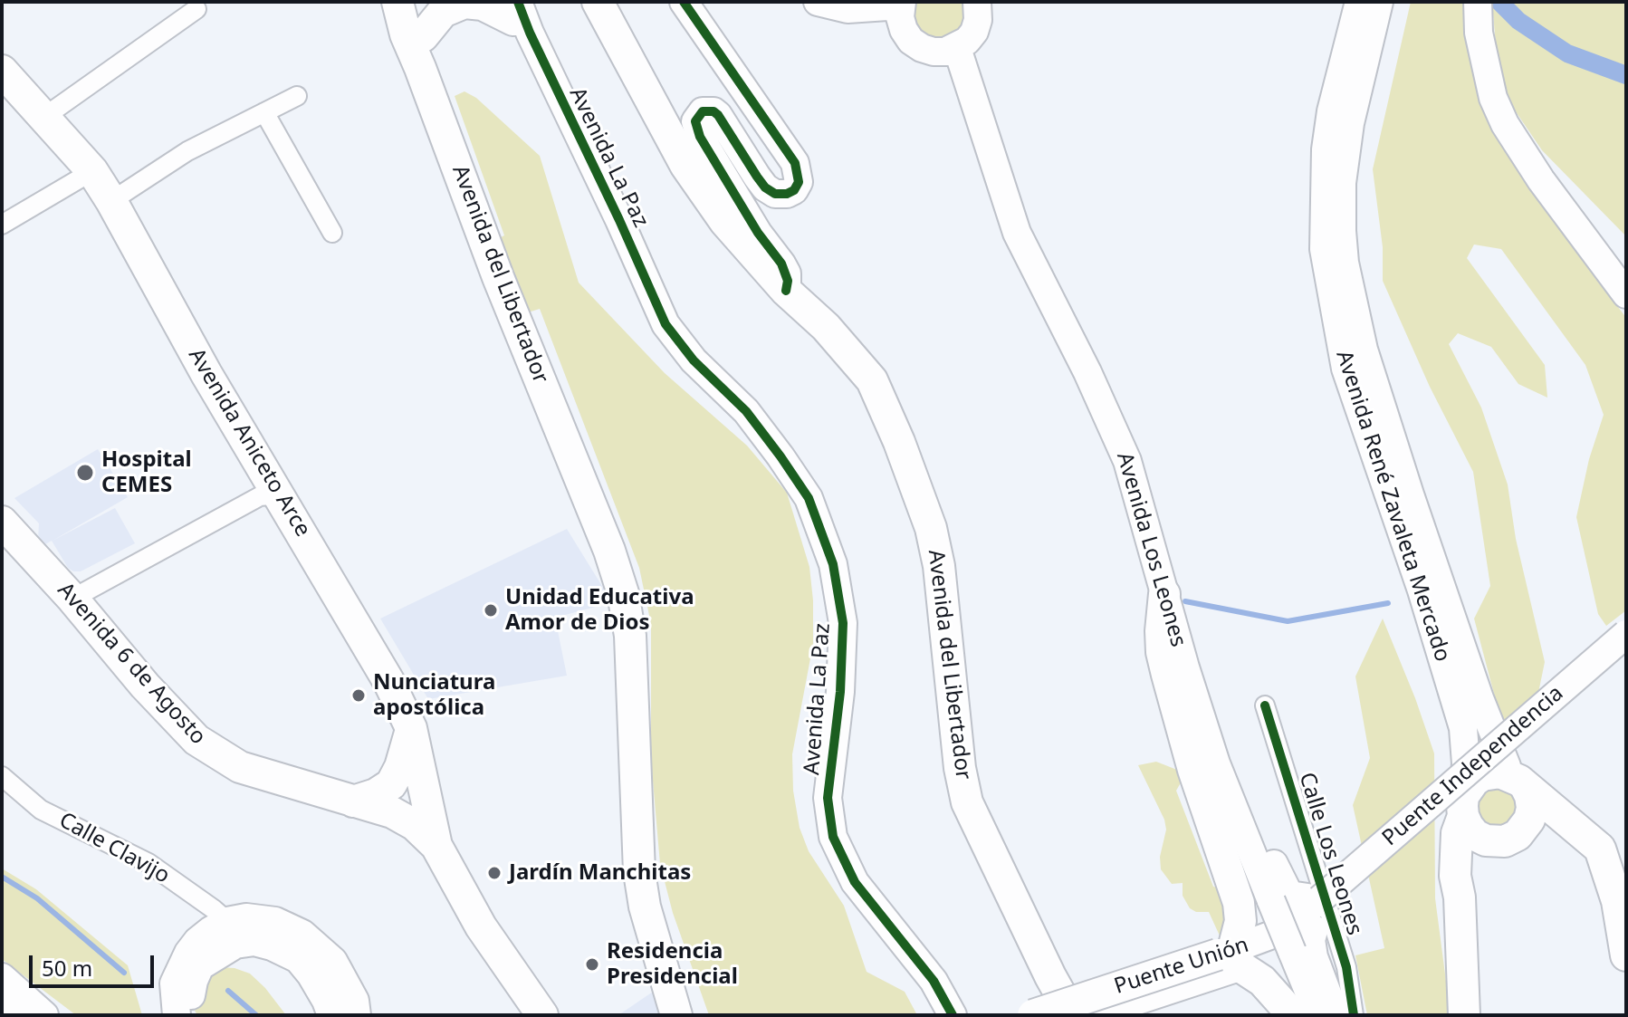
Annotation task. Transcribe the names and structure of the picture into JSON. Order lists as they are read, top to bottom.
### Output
{
  "streets": {
    "main road": [
      "Avenida La Paz",
      "Avenida del Libertador",
      "Avenida Aniceto Arce",
      "Avenida René Zavaleta Mercado",
      "Avenida Los Leones",
      "Avenida 6 de Agosto",
      "Puente Independencia",
      "Puente Unión"
    ],
    "street": ["Calle Clavijo", "Calle Los Leones"]
  },
  "crossings": [
    ["Avenida Aniceto Arce", "Avenida 6 de Agosto"],
    ["Avenida Los Leones", "Puente Independencia"],
    ["Avenida Los Leones", "Puente Unión"],
    ["Puente Independencia", "Puente Unión"]
  ],
  "places": [
    "Hospital CEMES",
    "Unidad Educativa Amor de Dios",
    "Nunciatura apostólica",
    "Jardín Manchitas",
    "Residencia Presidencial"
  ],
  "scale_bar": "50 m"
}
